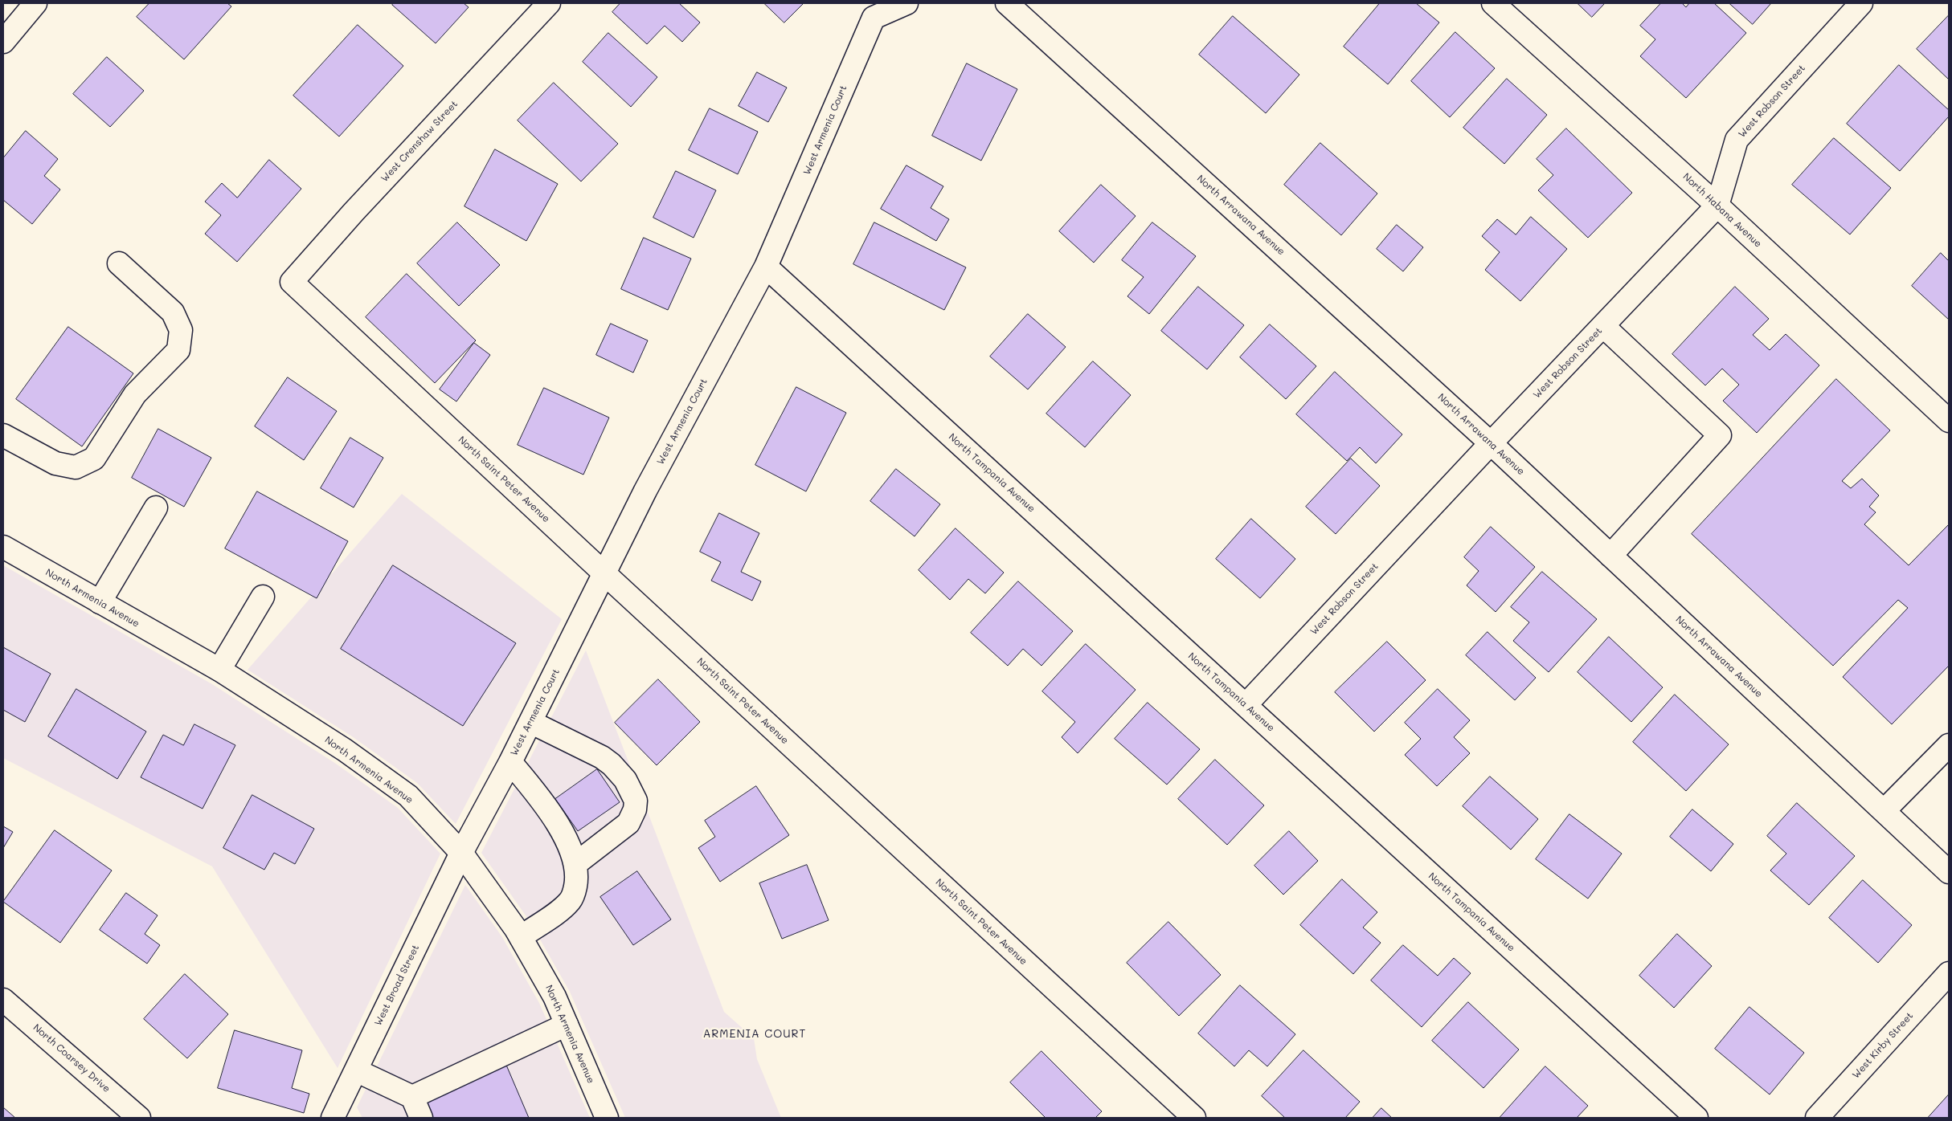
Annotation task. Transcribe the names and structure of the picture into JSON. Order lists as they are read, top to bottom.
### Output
{
  "streets": {
    "street": [
      "West Robson Street",
      "West Armenia Court",
      "West Crenshaw Street",
      "North Habana Avenue",
      "North Arrawana Avenue",
      "North Tampania Avenue",
      "North Saint Peter Avenue",
      "North Armenia Avenue",
      "West Broad Street",
      "West Kirby Street",
      "North Coarsey Drive"
    ]
  },
  "crossings": [
    ["West Robson Street", "North Habana Avenue"],
    ["West Robson Street", "North Arrawana Avenue"],
    ["West Robson Street", "North Tampania Avenue"],
    ["West Armenia Court", "North Tampania Avenue"],
    ["West Armenia Court", "North Saint Peter Avenue"],
    ["West Armenia Court", "North Armenia Avenue"],
    ["West Armenia Court", "West Broad Street"],
    ["West Crenshaw Street", "North Saint Peter Avenue"],
    ["North Armenia Avenue", "West Broad Street"]
  ],
  "districts": ["ARMENIA COURT"]
}
